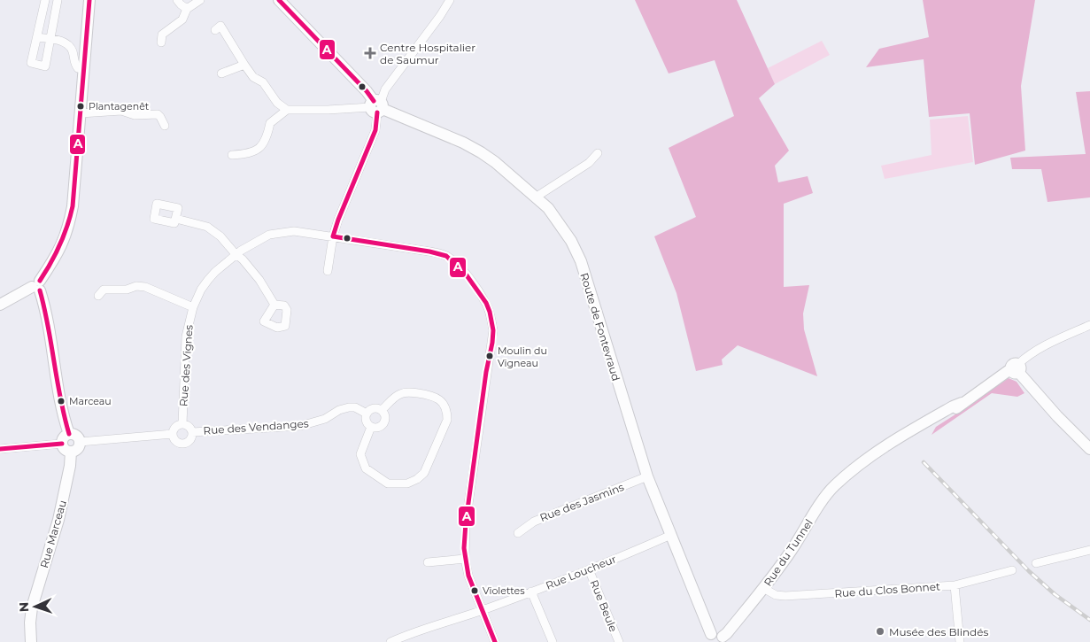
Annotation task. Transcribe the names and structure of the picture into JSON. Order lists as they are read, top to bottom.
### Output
{
  "streets": {
    "street": [
      "Route de Fontevraud",
      "Rue des Vignes",
      "Rue des Vendanges",
      "Rue des Jasmins",
      "Rue Marceau",
      "Rue du Tunnel",
      "Rue Loucheur",
      "Rue du Clos Bonnet",
      "Rue Beule"
    ]
  },
  "crossings": [
    ["Route de Fontevraud", "Rue des Jasmins"],
    ["Route de Fontevraud", "Rue Loucheur"],
    ["Rue des Vignes", "Rue des Vendanges"],
    ["Rue des Vignes", "Rue Loucheur"],
    ["Rue du Tunnel", "Rue du Clos Bonnet"],
    ["Rue Loucheur", "Rue Beule"]
  ],
  "places": {
    "health": ["Centre Hospitalier de Saumur"],
    "other": [
      "Plantagenêt",
      "Moulin du Vigneau",
      "Marceau",
      "Violettes",
      "Musée des Blindés"
    ]
  },
  "lines": ["transit line A"],
  "north": "left"
}
